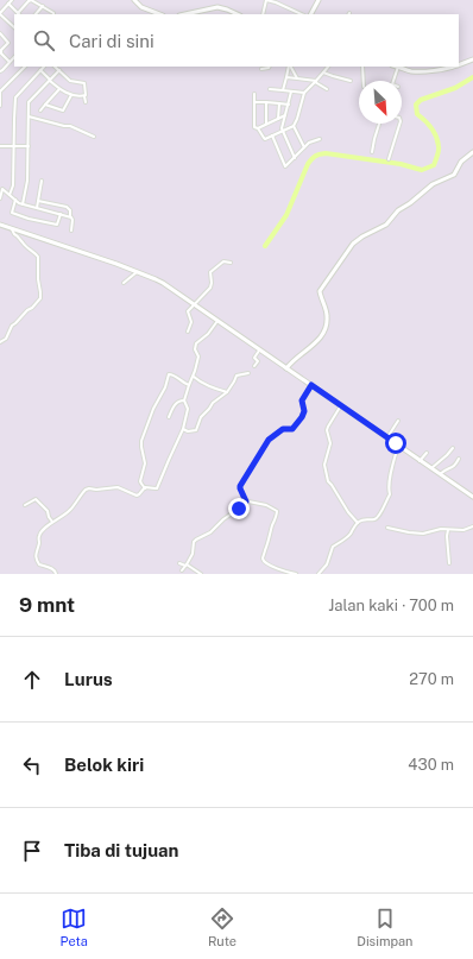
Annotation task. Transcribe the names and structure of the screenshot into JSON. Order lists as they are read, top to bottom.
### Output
{
  "north": "bottom right",
  "page": {
    "search": "Cari di sini",
    "heading": ["9 mnt", "Jalan kaki · 700 m"],
    "list": [
      ["Lurus", "270 m"],
      ["Belok kiri", "430 m"],
      "Tiba di tujuan"
    ],
    "nav": ["Peta", "Rute", "Disimpan"]
  }
}
